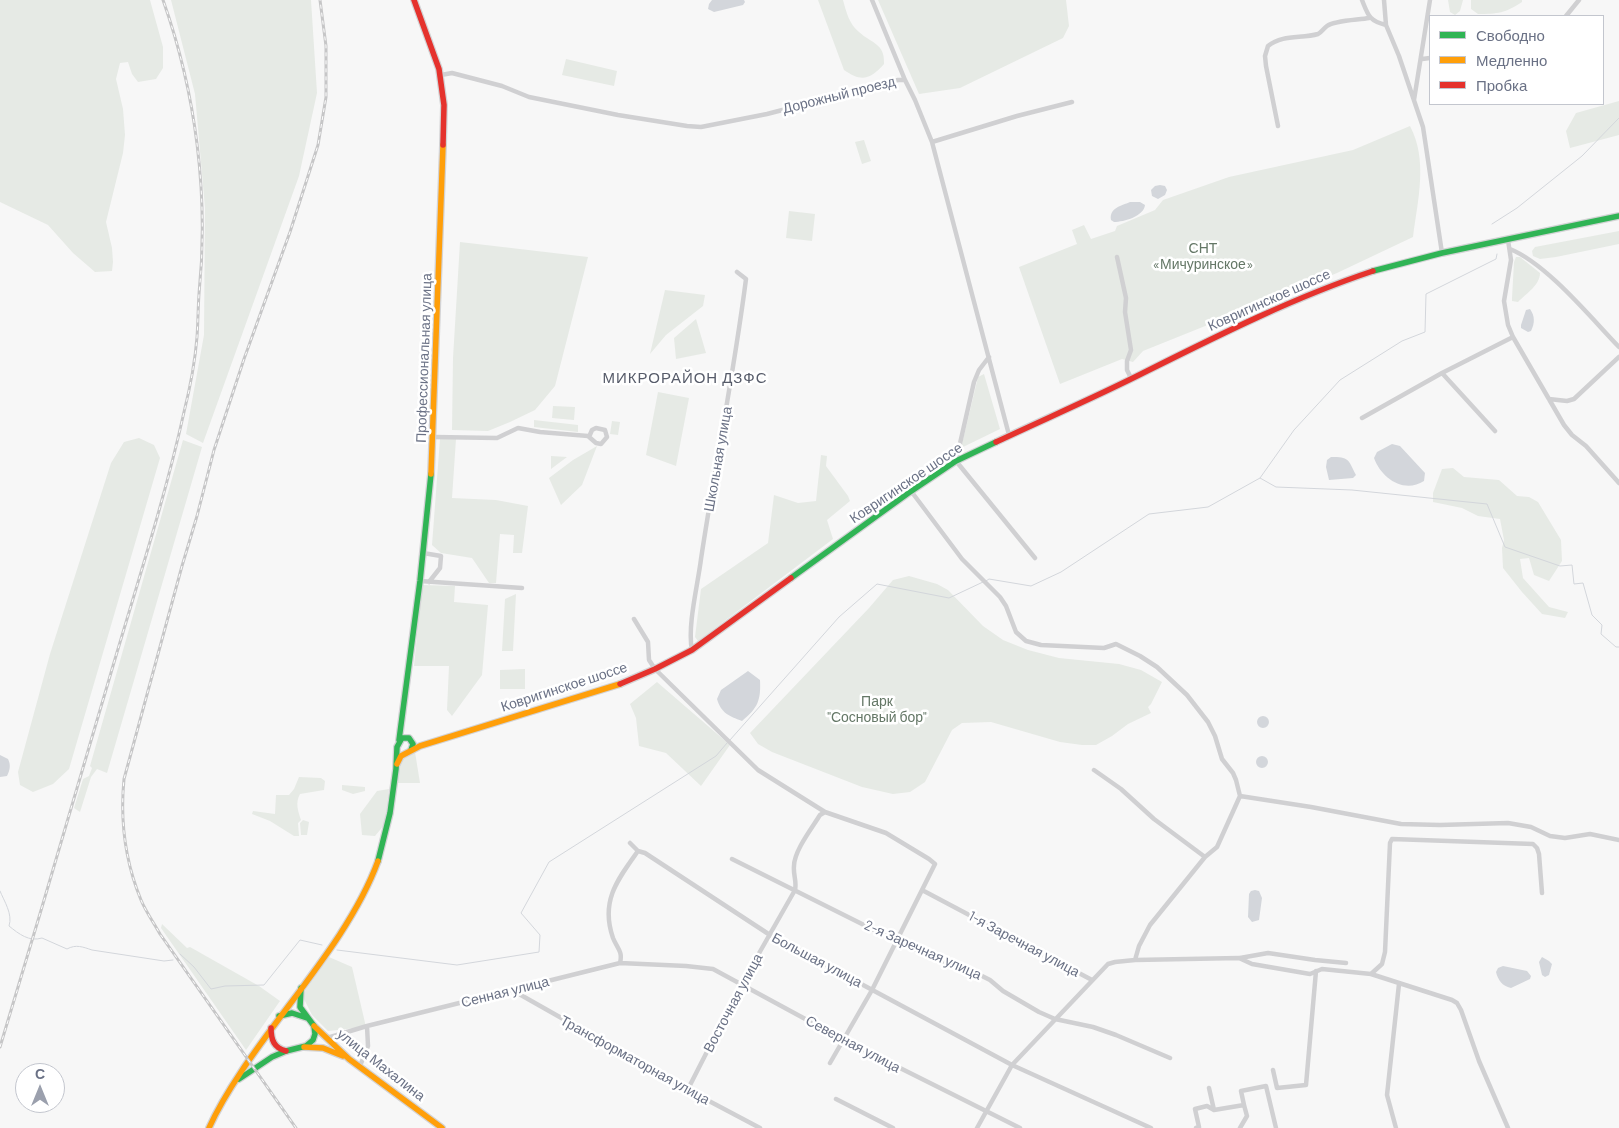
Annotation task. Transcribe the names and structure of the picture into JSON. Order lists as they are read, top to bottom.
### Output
{
  "streets": {
    "main road": ["Ковригинское шоссе", "Профессиональная улица", "улица Махалина"],
    "street": [
      "Дорожный проезд",
      "Школьная улица",
      "1-я Заречная улица",
      "2-я Заречная улица",
      "Большая улица",
      "Сенная улица",
      "Восточная улица",
      "Северная улица",
      "Трансформаторная улица"
    ]
  },
  "crossings": [
    ["Дорожный проезд", "Ковригинское шоссе"],
    ["Дорожный проезд", "Профессиональная улица"],
    ["Ковригинское шоссе", "Профессиональная улица"],
    ["Ковригинское шоссе", "Школьная улица"],
    ["Профессиональная улица", "улица Махалина"],
    ["2-я Заречная улица", "Восточная улица"],
    ["Большая улица", "Восточная улица"],
    ["Сенная улица", "Северная улица"],
    ["Сенная улица", "Трансформаторная улица"],
    ["Сенная улица", "улица Махалина"],
    ["Восточная улица", "Северная улица"],
    ["Восточная улица", "Трансформаторная улица"]
  ],
  "districts": ["МИКРОРАЙОН ДЗФС"],
  "parks": ["СНТ «Мичуринское»", "Парк \"Сосновый бор\""],
  "legend": ["Свободно", "Медленно", "Пробка"],
  "north": "top"
}
